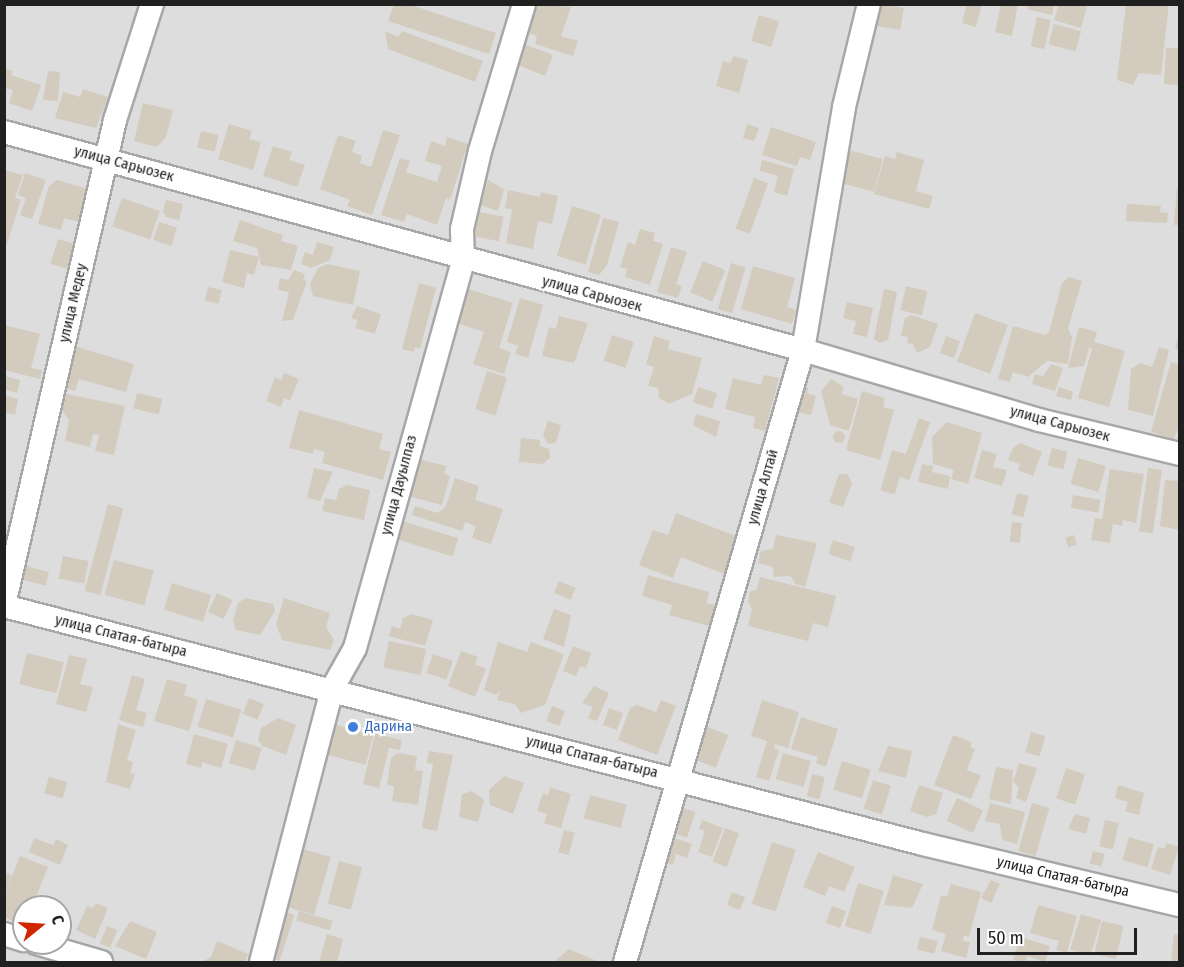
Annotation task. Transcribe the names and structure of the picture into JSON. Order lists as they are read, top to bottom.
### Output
{
  "streets": {
    "street": [
      "улица Сарыозек",
      "улица Медеу",
      "улица Дауылпаз",
      "улица Алтай",
      "улица Спатая-батыра"
    ]
  },
  "crossings": [
    ["улица Сарыозек", "улица Медеу"],
    ["улица Сарыозек", "улица Дауылпаз"],
    ["улица Сарыозек", "улица Алтай"],
    ["улица Медеу", "улица Спатая-батыра"],
    ["улица Дауылпаз", "улица Спатая-батыра"],
    ["улица Алтай", "улица Спатая-батыра"]
  ],
  "places": ["Дарина"],
  "scale_bar": "50 m",
  "north": "right"
}
